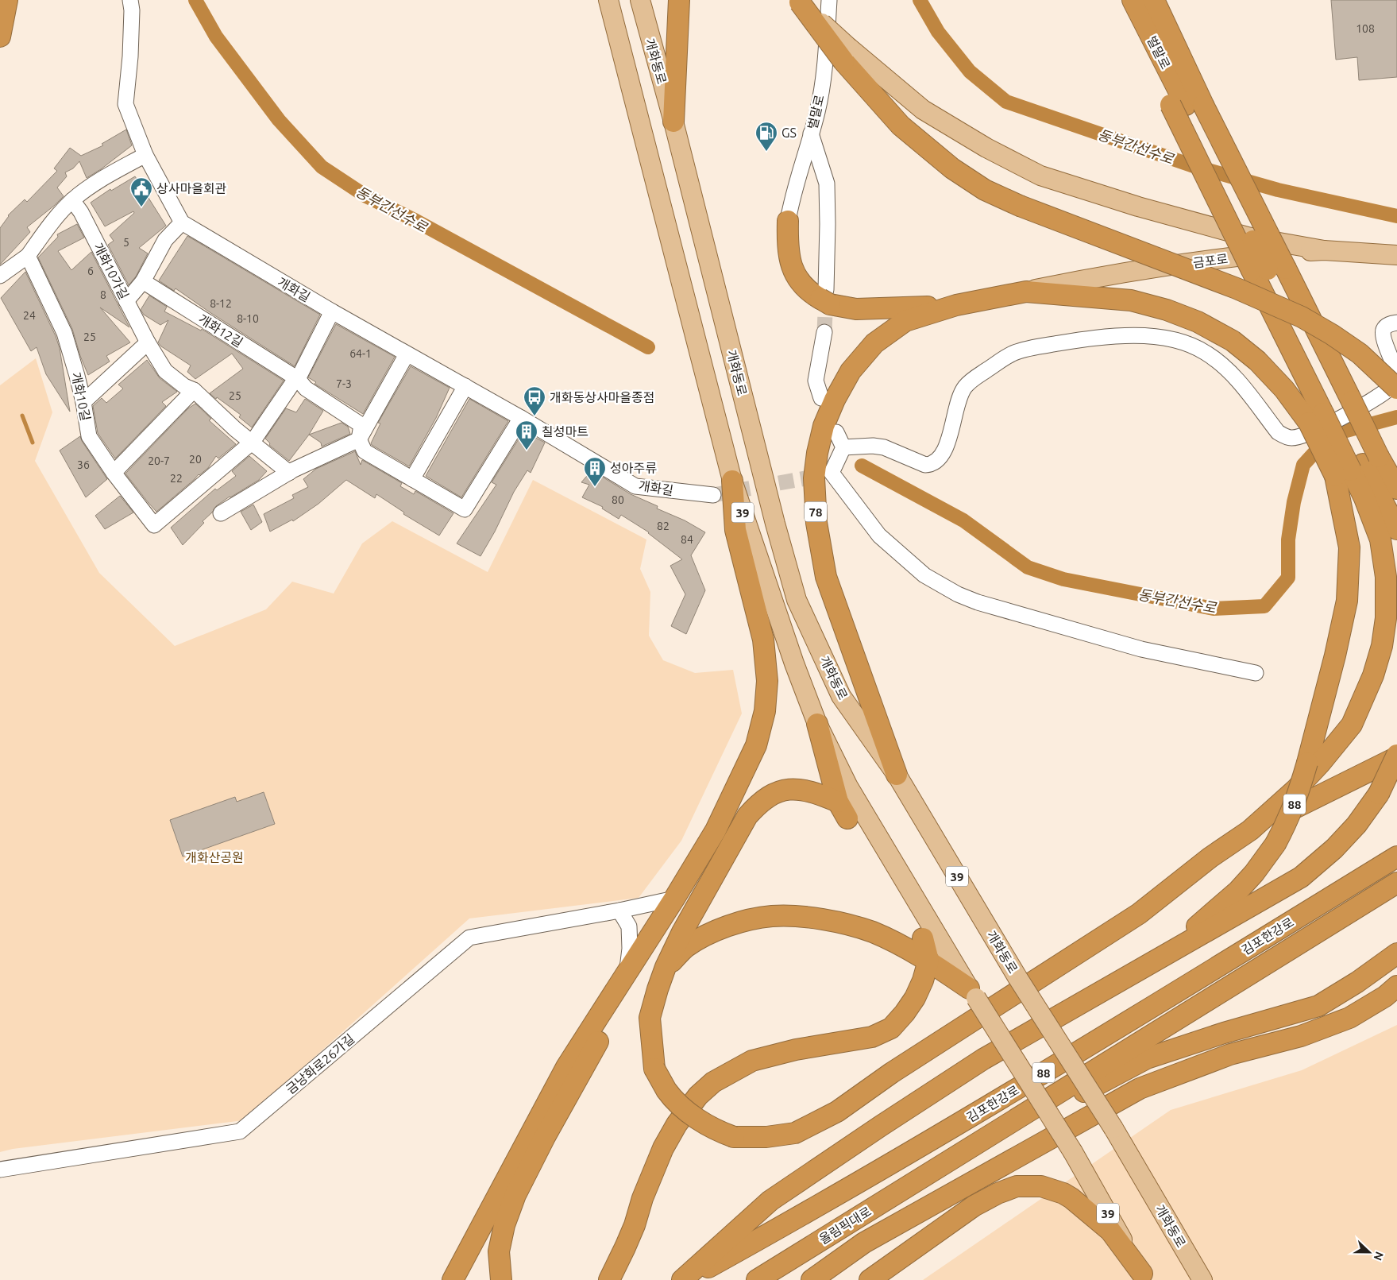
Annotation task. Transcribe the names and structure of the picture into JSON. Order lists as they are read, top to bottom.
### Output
{
  "streets": {
    "highway": [
      "벌말로",
      "78",
      "88",
      "김포한강로",
      "올림픽대로"
    ],
    "main road": ["개화동로", "금포로", "39"],
    "street": [
      "개화10가길",
      "개화길",
      "개화12길",
      "개화10길",
      "금낭화로26가길"
    ]
  },
  "crossings": [
    ["개화동로", "78"],
    ["금포로", "78"],
    ["개화10가길", "개화10길"],
    ["개화길", "개화12길"],
    ["88", "김포한강로"],
    ["88", "올림픽대로"],
    ["김포한강로", "올림픽대로"]
  ],
  "water": ["동부간선수로"],
  "parks": ["개화산공원"],
  "places": {
    "fuel station": ["GS"],
    "public building": ["상사마을회관"],
    "bus stop": ["개화동상사마을종점"],
    "building": ["칠성마트", "성아주류"]
  },
  "house_numbers": [
    "108",
    "5",
    "6",
    "8",
    "8-12",
    "24",
    "8-10",
    "25",
    "64-1",
    "7-3",
    "25",
    "20",
    "20-7",
    "36",
    "22",
    "80",
    "82",
    "84"
  ],
  "north": "right"
}
